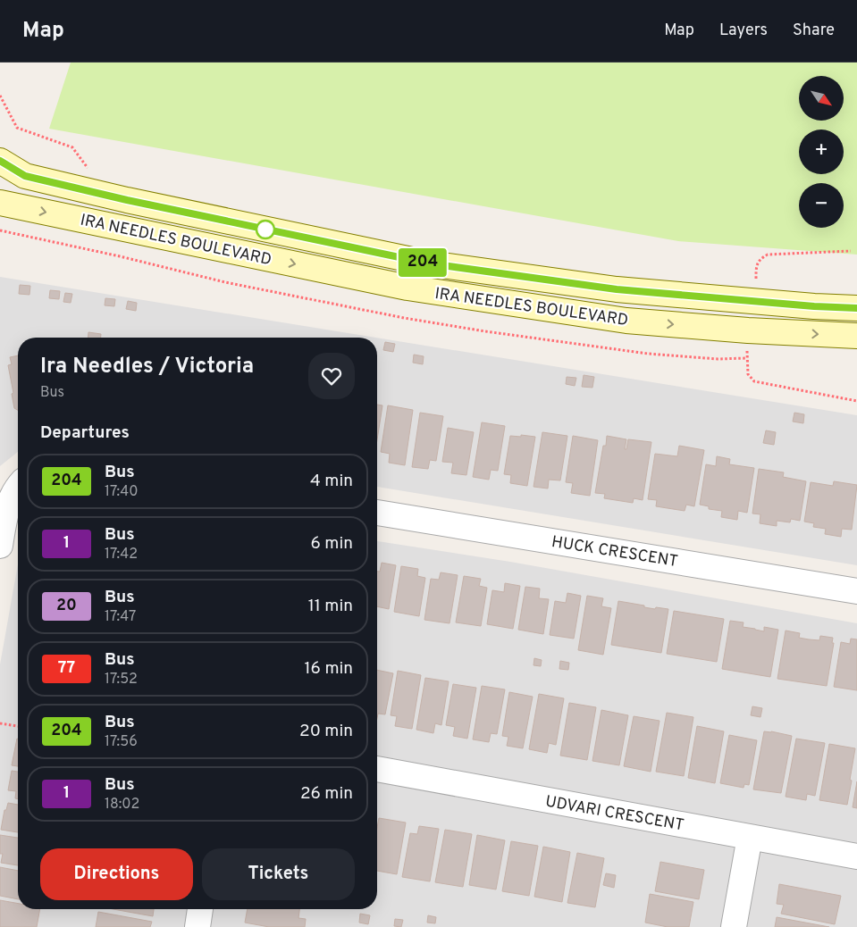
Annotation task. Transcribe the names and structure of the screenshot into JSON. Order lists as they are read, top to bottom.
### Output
{
  "streets": {
    "main road": ["IRA NEEDLES BOULEVARD"],
    "street": ["HUCK CRESCENT", "UDVARI CRESCENT"]
  },
  "lines": ["bus line 204"],
  "north": "bottom right",
  "page": {
    "header": "Map",
    "nav": ["Map", "Layers", "Share"],
    "on_map": "204",
    "map_buttons": ["+", "−"],
    "heading": [
      ["Ira Needles / Victoria", "Bus"],
      "Departures"
    ],
    "list": [
      {
        "mark": "204",
        "name": "Bus",
        "note": "17:40",
        "value": "4 min"
      },
      {
        "mark": "1",
        "name": "Bus",
        "note": "17:42",
        "value": "6 min"
      },
      {
        "mark": "20",
        "name": "Bus",
        "note": "17:47",
        "value": "11 min"
      },
      {
        "mark": "77",
        "name": "Bus",
        "note": "17:52",
        "value": "16 min"
      },
      {
        "mark": "204",
        "name": "Bus",
        "note": "17:56",
        "value": "20 min"
      },
      {
        "mark": "1",
        "name": "Bus",
        "note": "18:02",
        "value": "26 min"
      }
    ],
    "buttons": ["Directions", "Tickets"]
  }
}
